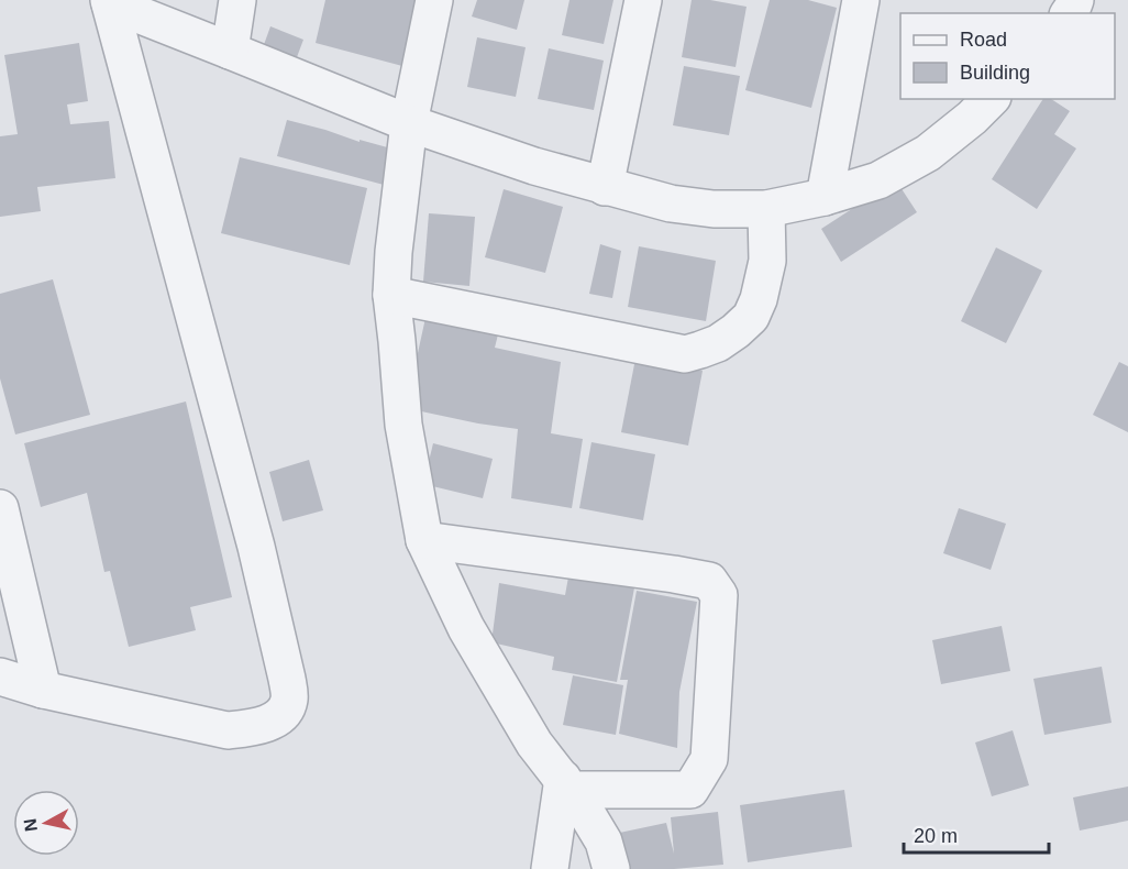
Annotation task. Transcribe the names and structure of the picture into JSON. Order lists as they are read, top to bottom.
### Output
{
  "legend": ["Road", "Building"],
  "scale_bar": "20 m",
  "north": "left"
}
